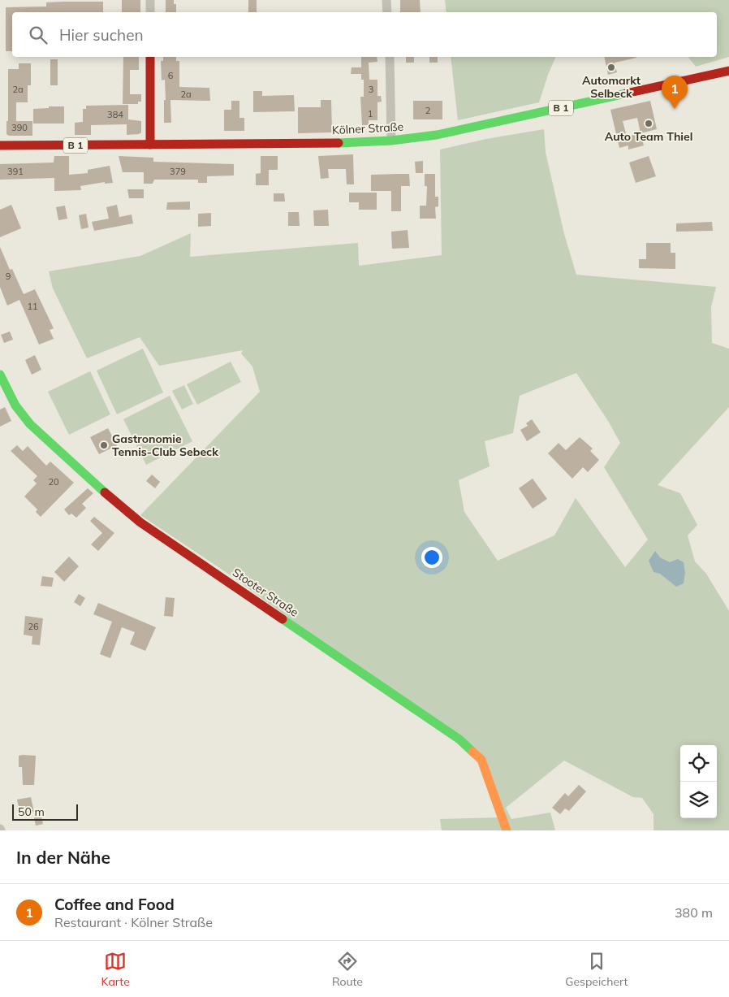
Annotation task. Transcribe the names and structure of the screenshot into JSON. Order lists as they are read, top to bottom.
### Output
{
  "streets": {
    "street": ["B 1", "Kölner Straße", "Stooter Straße"]
  },
  "places": ["Automarkt Selbeck", "Auto Team Thiel", "Gastronomie Tennis-Club Sebeck"],
  "house_numbers": [
    "6",
    "2a",
    "3",
    "2a",
    "2",
    "1",
    "384",
    "390",
    "391",
    "379",
    "9",
    "11",
    "20",
    "26"
  ],
  "scale_bar": "50 m",
  "page": {
    "search": "Hier suchen",
    "pins": "1",
    "scale": "50 m",
    "heading": "In der Nähe",
    "list": [
      {
        "mark": "1",
        "name": "Coffee and Food",
        "note": "Restaurant · Kölner Straße",
        "value": "380 m"
      }
    ],
    "nav": ["Karte", "Route", "Gespeichert"]
  }
}
